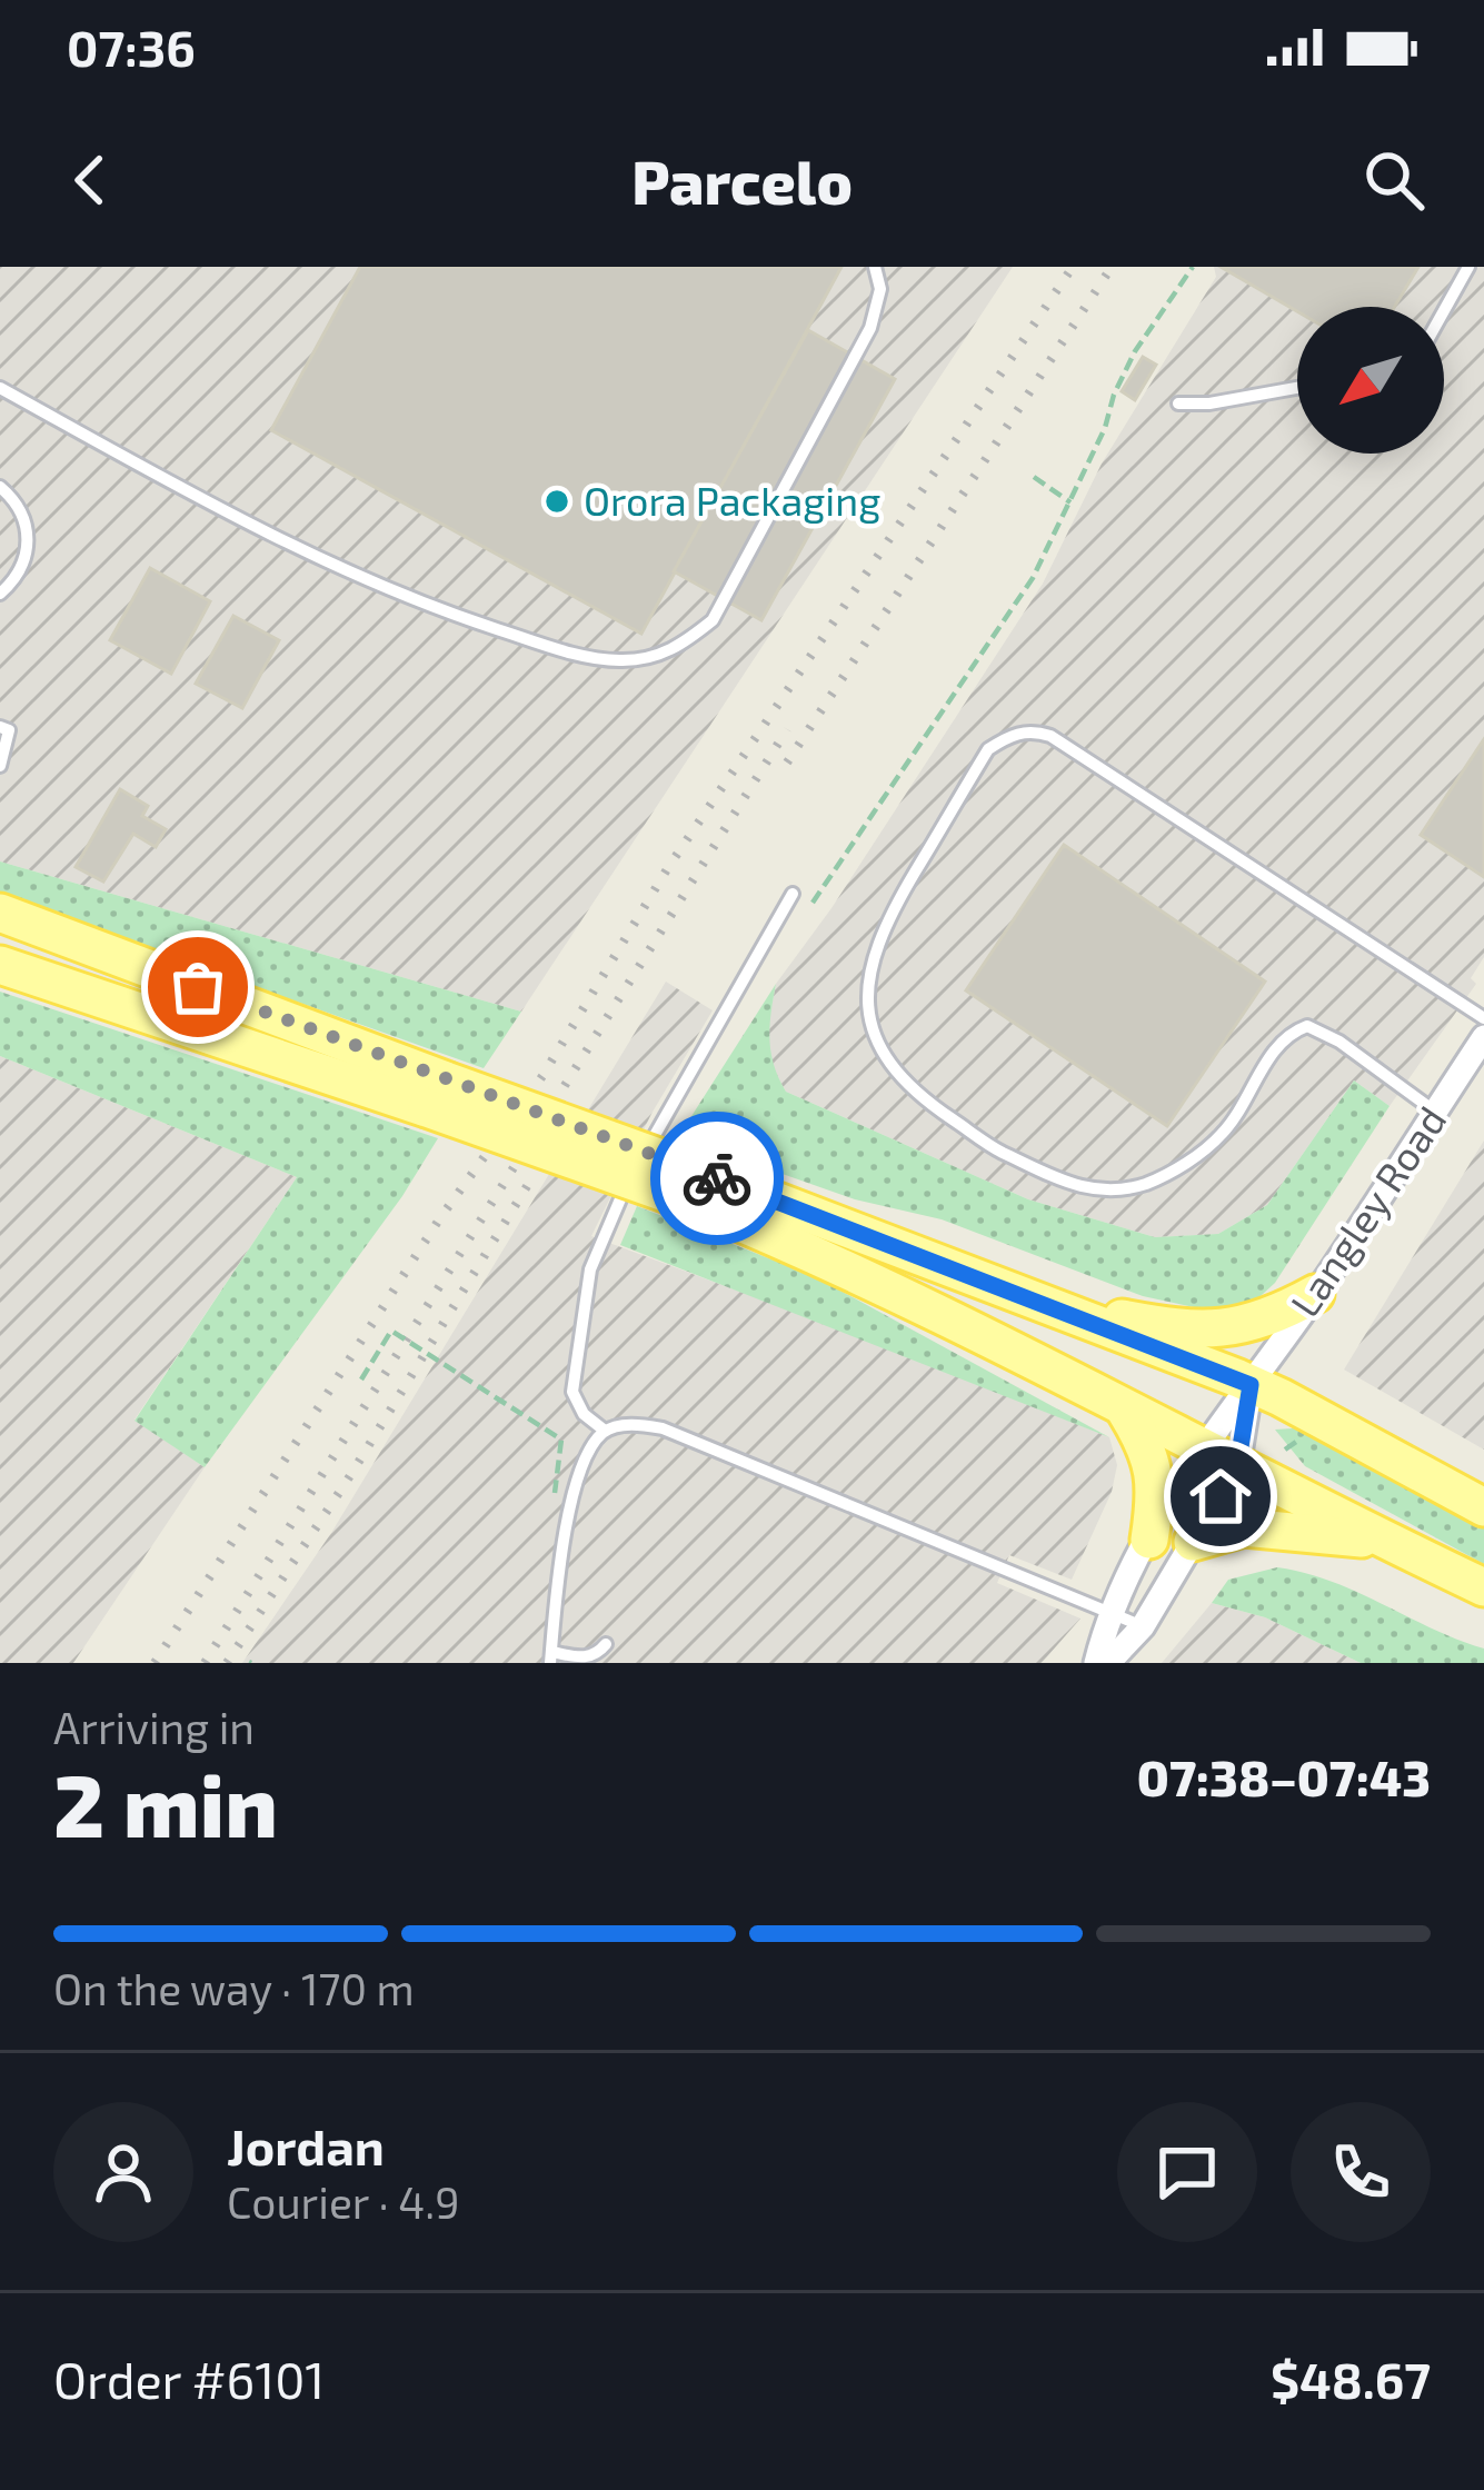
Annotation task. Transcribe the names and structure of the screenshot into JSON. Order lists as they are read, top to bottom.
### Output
{
  "streets": {
    "street": ["Langley Road"]
  },
  "places": ["Orora Packaging"],
  "north": "bottom left",
  "page": {
    "status": "07:36",
    "header": "Parcelo",
    "heading": ["2 min", "Arriving in", "07:38–07:43"],
    "panel": [
      "Jordan",
      "Courier · 4.9",
      "Order #6101",
      "$48.67"
    ],
    "bar": "On the way · 170 m"
  }
}
